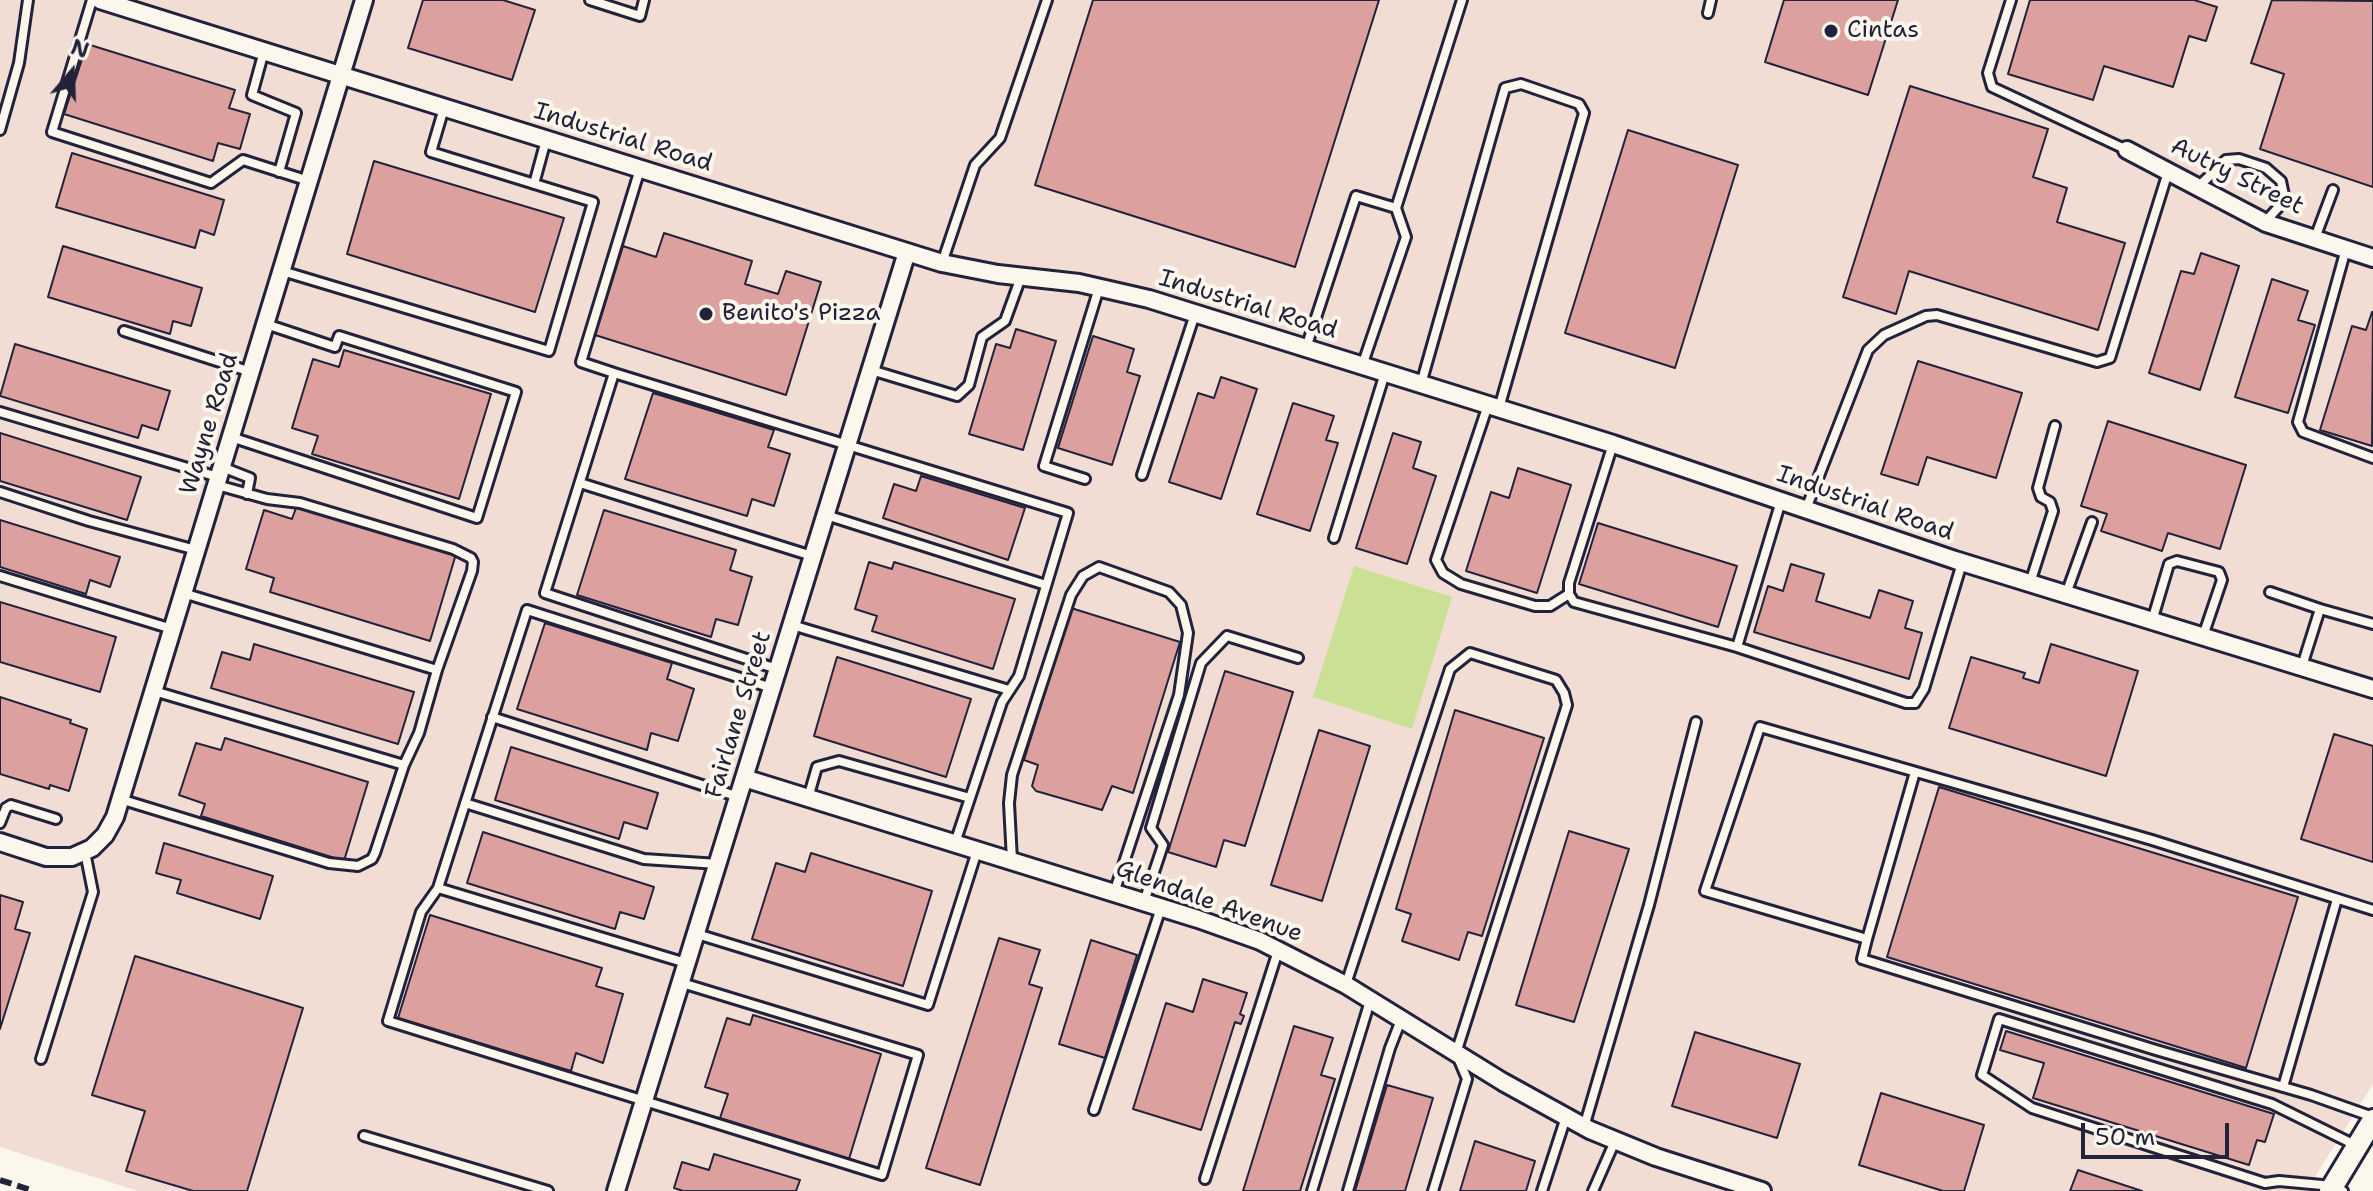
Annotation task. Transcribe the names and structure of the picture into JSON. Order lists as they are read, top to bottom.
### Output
{
  "streets": {
    "street": [
      "Industrial Road",
      "Autry Street",
      "Wayne Road",
      "Fairlane Street",
      "Glendale Avenue"
    ]
  },
  "crossings": [
    ["Industrial Road", "Wayne Road"],
    ["Industrial Road", "Fairlane Street"],
    ["Fairlane Street", "Glendale Avenue"]
  ],
  "places": ["Cintas", "Benito's Pizza"],
  "scale_bar": "50 m",
  "north": "top"
}
